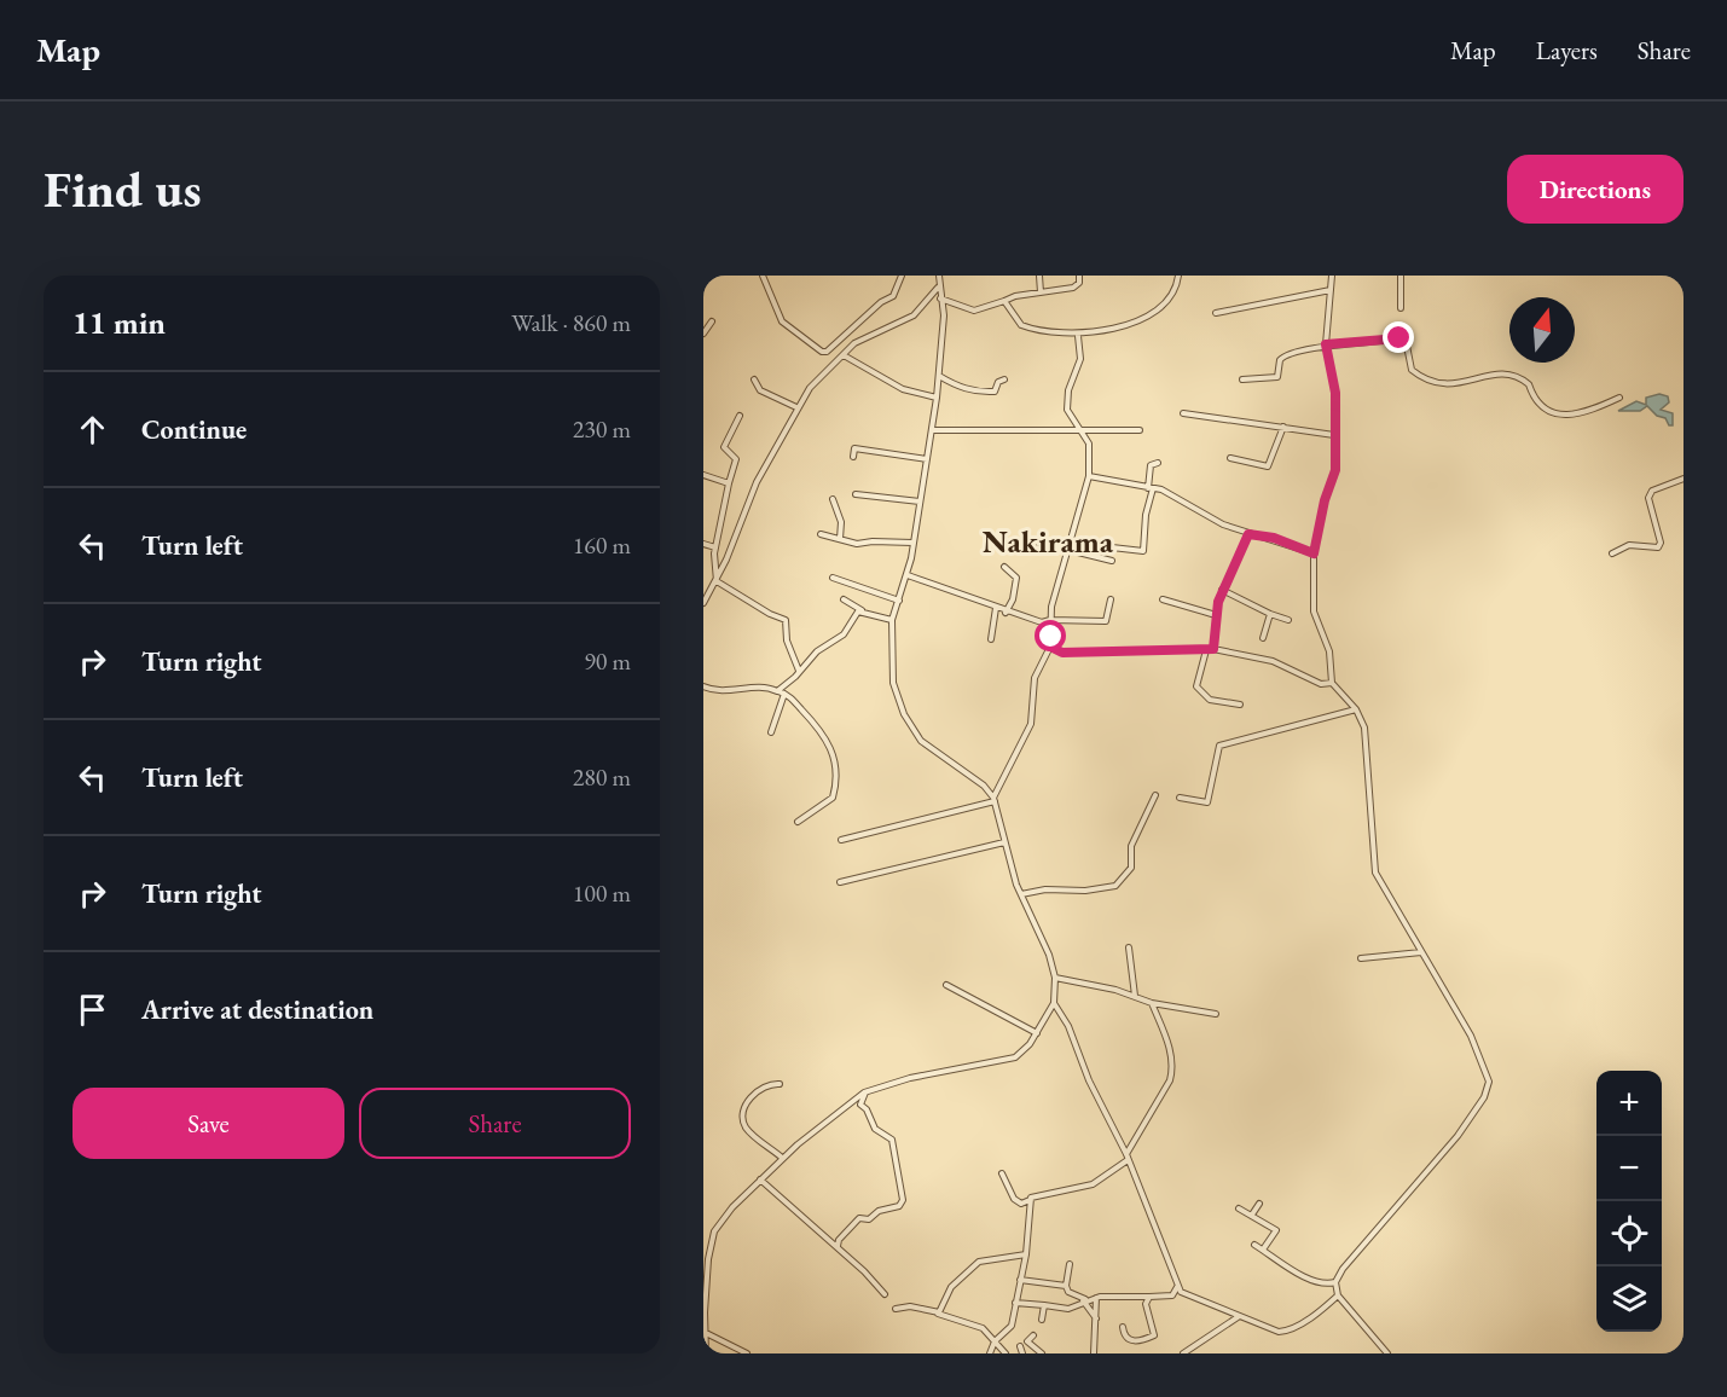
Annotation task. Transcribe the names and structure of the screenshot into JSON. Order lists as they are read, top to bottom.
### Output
{
  "districts": ["Nakirama"],
  "north": "top",
  "page": {
    "header": "Map",
    "nav": ["Map", "Layers", "Share"],
    "buttons": [
      "Directions",
      ["Save", "Share"]
    ],
    "title": "Find us",
    "heading": ["11 min", "Walk · 860 m"],
    "list": [
      ["Continue", "230 m"],
      ["Turn left", "160 m"],
      ["Turn right", "90 m"],
      ["Turn left", "280 m"],
      ["Turn right", "100 m"],
      "Arrive at destination"
    ],
    "map_buttons": ["+", "−"]
  }
}
